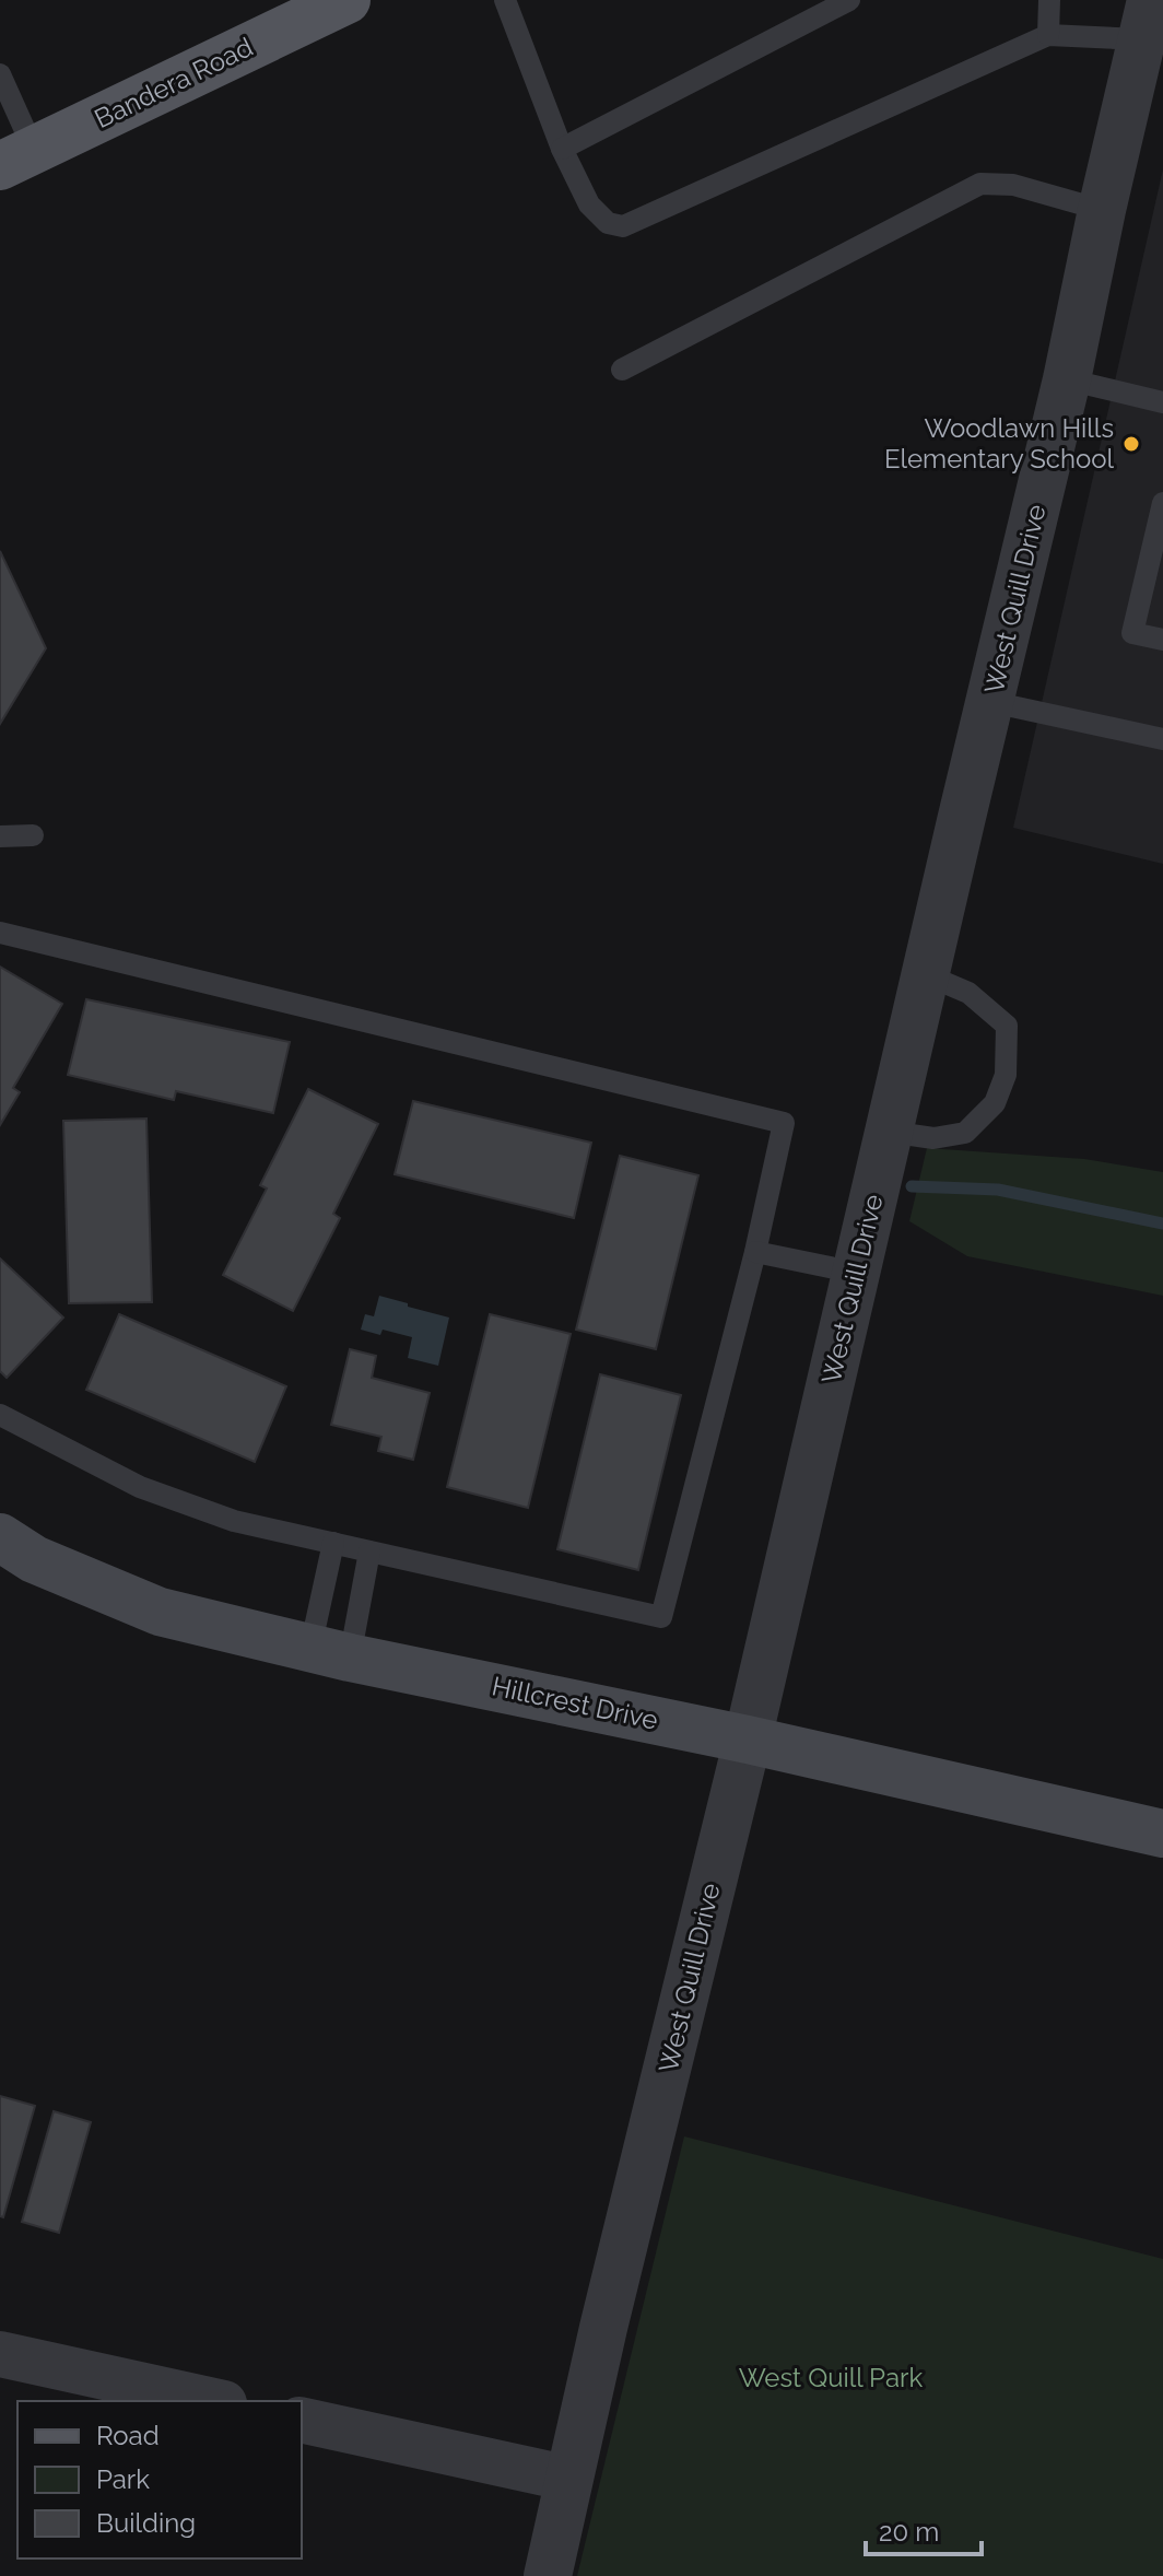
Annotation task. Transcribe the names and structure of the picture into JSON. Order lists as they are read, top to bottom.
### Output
{
  "streets": {
    "main road": ["Bandera Road", "Hillcrest Drive"],
    "street": ["West Quill Drive"]
  },
  "crossings": [
    ["West Quill Drive", "Hillcrest Drive"]
  ],
  "parks": ["West Quill Park"],
  "places": ["Woodlawn Hills Elementary School"],
  "legend": ["Road", "Park", "Building"],
  "scale_bar": "20 m"
}
